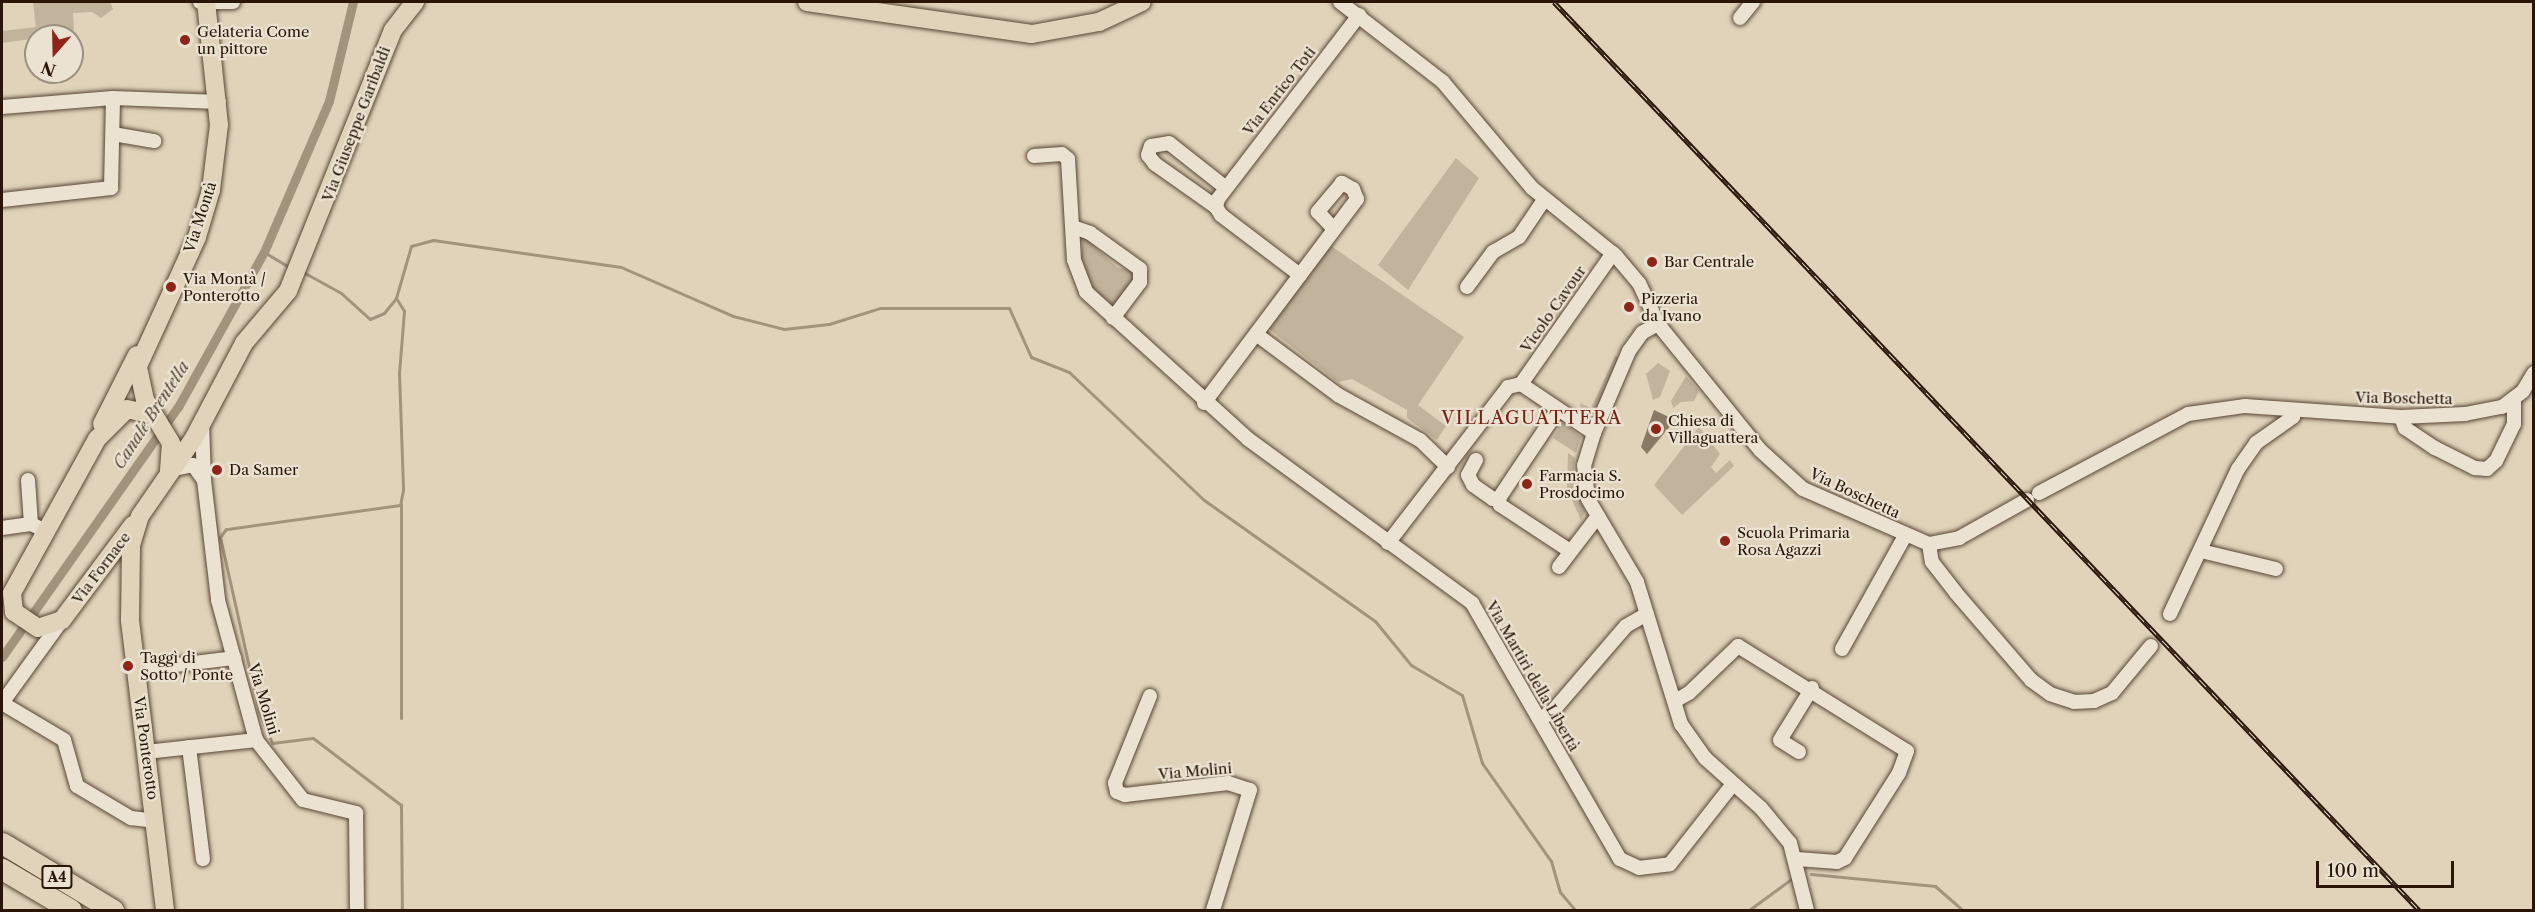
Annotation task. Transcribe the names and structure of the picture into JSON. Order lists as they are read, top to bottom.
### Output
{
  "streets": {
    "highway": ["A4"],
    "main road": [
      "Via Giuseppe Garibaldi",
      "Via Montà",
      "Via Fornace",
      "Via Ponterotto"
    ],
    "street": [
      "Via Enrico Toti",
      "Vicolo Cavour",
      "Via Boschetta",
      "Via Martiri della Libertà",
      "Via Molini"
    ]
  },
  "crossings": [
    ["Via Enrico Toti", "Via Boschetta"],
    ["Via Giuseppe Garibaldi", "Via Ponterotto"],
    ["Vicolo Cavour", "Via Boschetta"],
    ["Vicolo Cavour", "Via Martiri della Libertà"],
    ["Via Fornace", "Via Ponterotto"],
    ["Via Molini", "Via Ponterotto"]
  ],
  "districts": ["VILLAGUATTERA"],
  "water": ["Canale Brentella"],
  "places": [
    "Gelateria Come un pittore",
    "Bar Centrale",
    "Via Montà / Ponterotto",
    "Pizzeria da Ivano",
    "Chiesa di Villaguattera",
    "Da Samer",
    "Farmacia S. Prosdocimo",
    "Scuola Primaria Rosa Agazzi",
    "Taggì di Sotto / Ponte"
  ],
  "scale_bar": "100 m",
  "north": "bottom"
}
